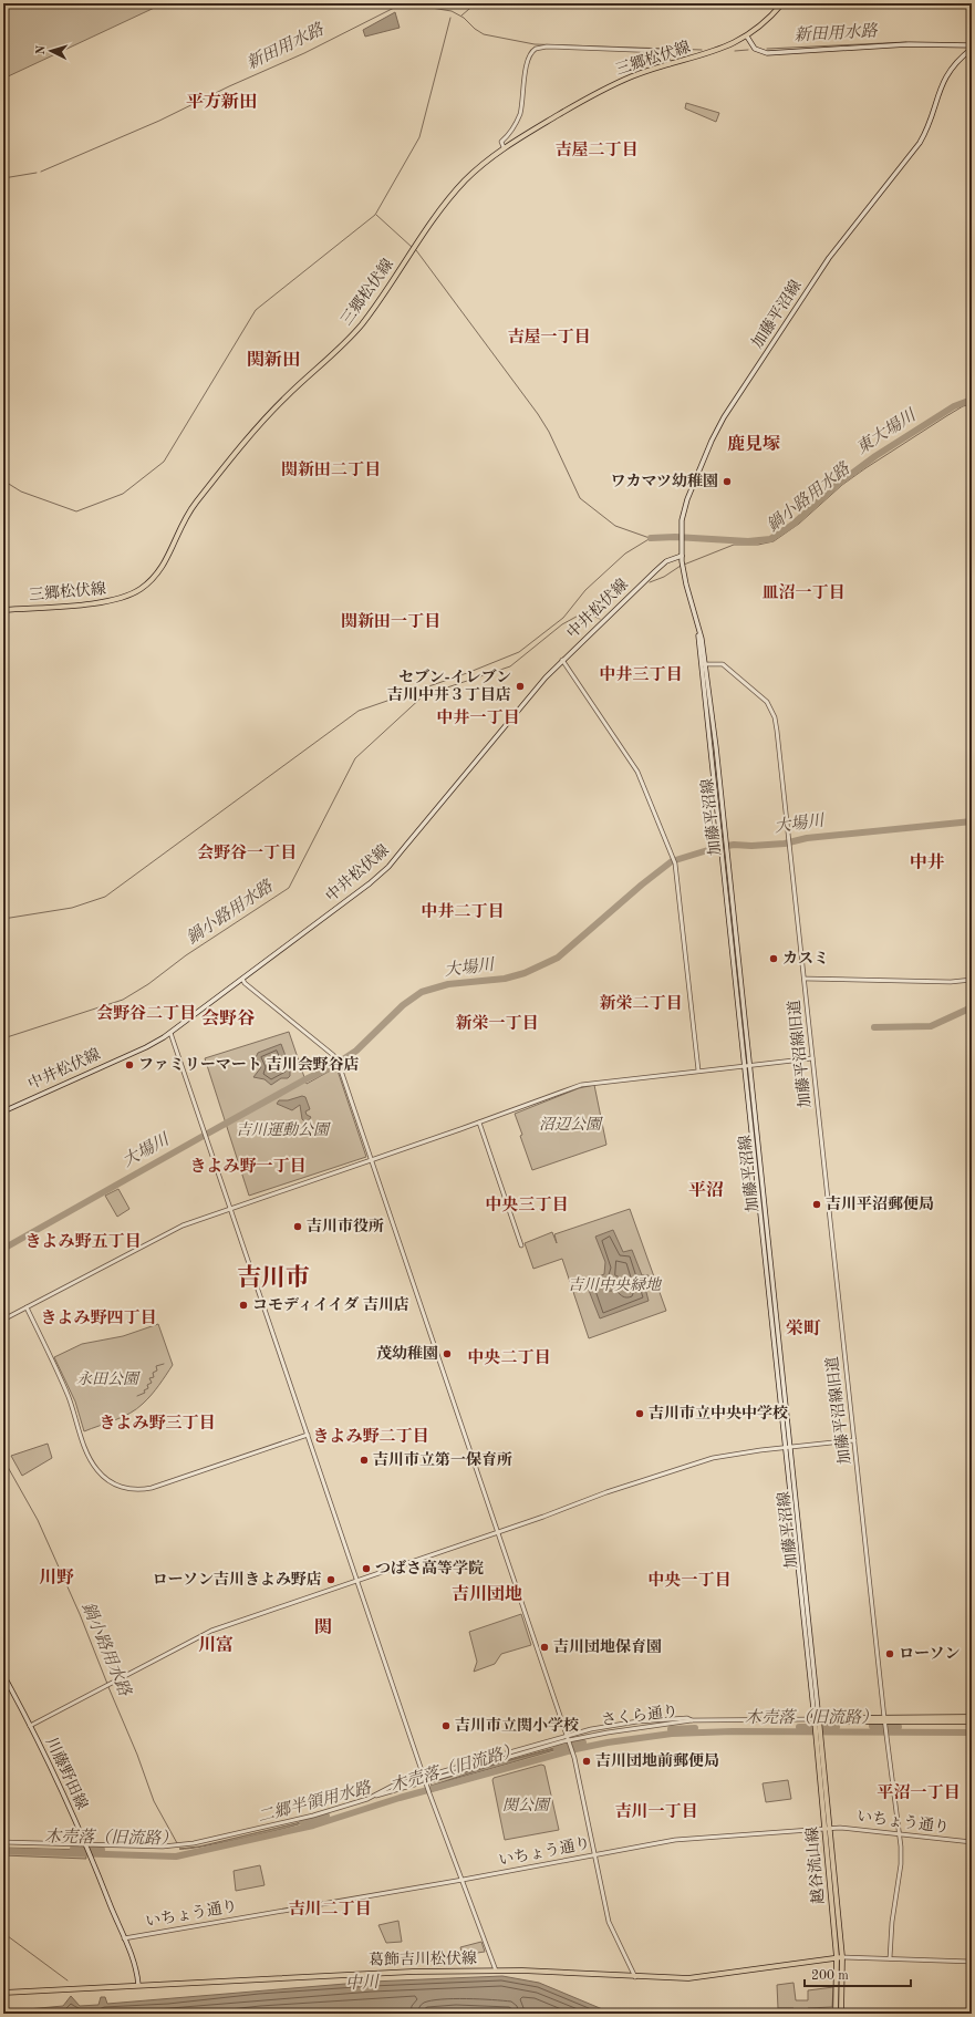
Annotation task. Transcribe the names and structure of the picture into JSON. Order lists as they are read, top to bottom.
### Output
{
  "streets": {
    "main road": [
      "三郷松伏線",
      "加藤平沼線",
      "中井松伏線",
      "川藤野田線",
      "越谷流山線",
      "葛飾吉川松伏線"
    ],
    "street": ["加藤平沼線旧道", "さくら通り", "いちょう通り"]
  },
  "crossings": [
    ["三郷松伏線", "加藤平沼線"],
    ["加藤平沼線", "中井松伏線"],
    ["加藤平沼線", "加藤平沼線旧道"],
    ["加藤平沼線", "越谷流山線"],
    ["加藤平沼線旧道", "いちょう通り"],
    ["さくら通り", "川藤野田線"],
    ["川藤野田線", "いちょう通り"],
    ["川藤野田線", "葛飾吉川松伏線"],
    ["いちょう通り", "越谷流山線"],
    ["越谷流山線", "葛飾吉川松伏線"]
  ],
  "districts": [
    "平方新田",
    "吉屋二丁目",
    "吉屋一丁目",
    "関新田",
    "鹿見塚",
    "関新田二丁目",
    "皿沼一丁目",
    "関新田一丁目",
    "中井三丁目",
    "中井一丁目",
    "会野谷一丁目",
    "中井",
    "中井二丁目",
    "新栄二丁目",
    "会野谷二丁目",
    "会野谷",
    "新栄一丁目",
    "きよみ野一丁目",
    "平沼",
    "中央三丁目",
    "きよみ野五丁目",
    "吉川市",
    "きよみ野四丁目",
    "栄町",
    "中央二丁目",
    "きよみ野三丁目",
    "きよみ野二丁目",
    "川野",
    "中央一丁目",
    "吉川団地",
    "関",
    "川富",
    "平沼一丁目",
    "吉川一丁目",
    "吉川二丁目"
  ],
  "water": [
    "新田用水路",
    "東大場川",
    "鍋小路用水路",
    "大場川",
    "木売落（旧流路）",
    "二郷半領用水路",
    "中川"
  ],
  "parks": [
    "沼辺公園",
    "吉川運動公園",
    "吉川中央緑地",
    "永田公園",
    "関公園"
  ],
  "places": [
    "ワカマツ幼稚園",
    "セブン-イレブン 吉川中井３丁目店",
    "カスミ",
    "ファミリーマート 吉川会野谷店",
    "吉川平沼郵便局",
    "吉川市役所",
    "コモディイイダ 吉川店",
    "茂幼稚園",
    "吉川市立中央中学校",
    "吉川市立第一保育所",
    "つばさ高等学院",
    "ローソン吉川きよみ野店",
    "吉川団地保育園",
    "ローソン",
    "吉川市立関小学校",
    "吉川団地前郵便局"
  ],
  "scale_bar": "200 m",
  "north": "left"
}
